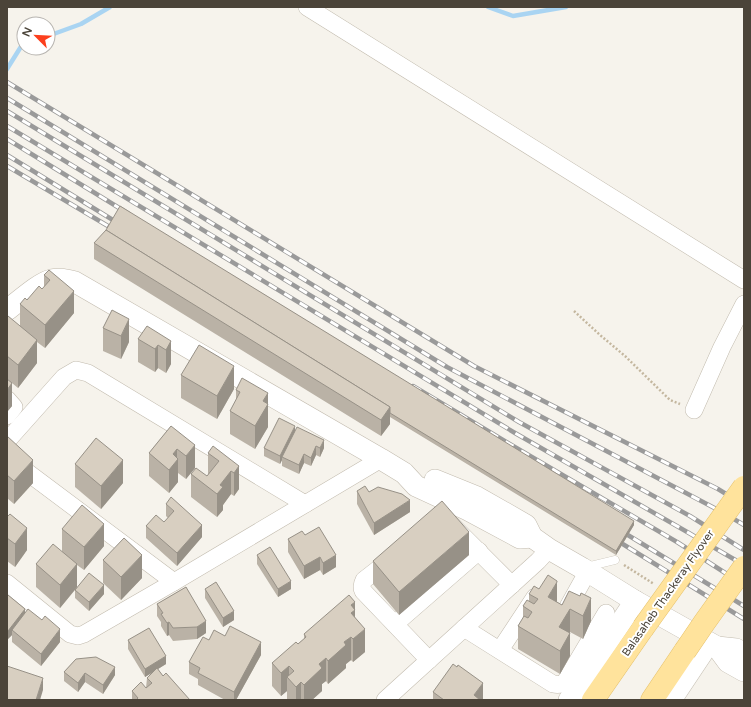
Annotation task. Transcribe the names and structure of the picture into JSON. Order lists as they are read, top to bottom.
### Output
{
  "streets": {
    "main road": ["Balasaheb Thackeray Flyover"]
  },
  "north": "top left"
}
